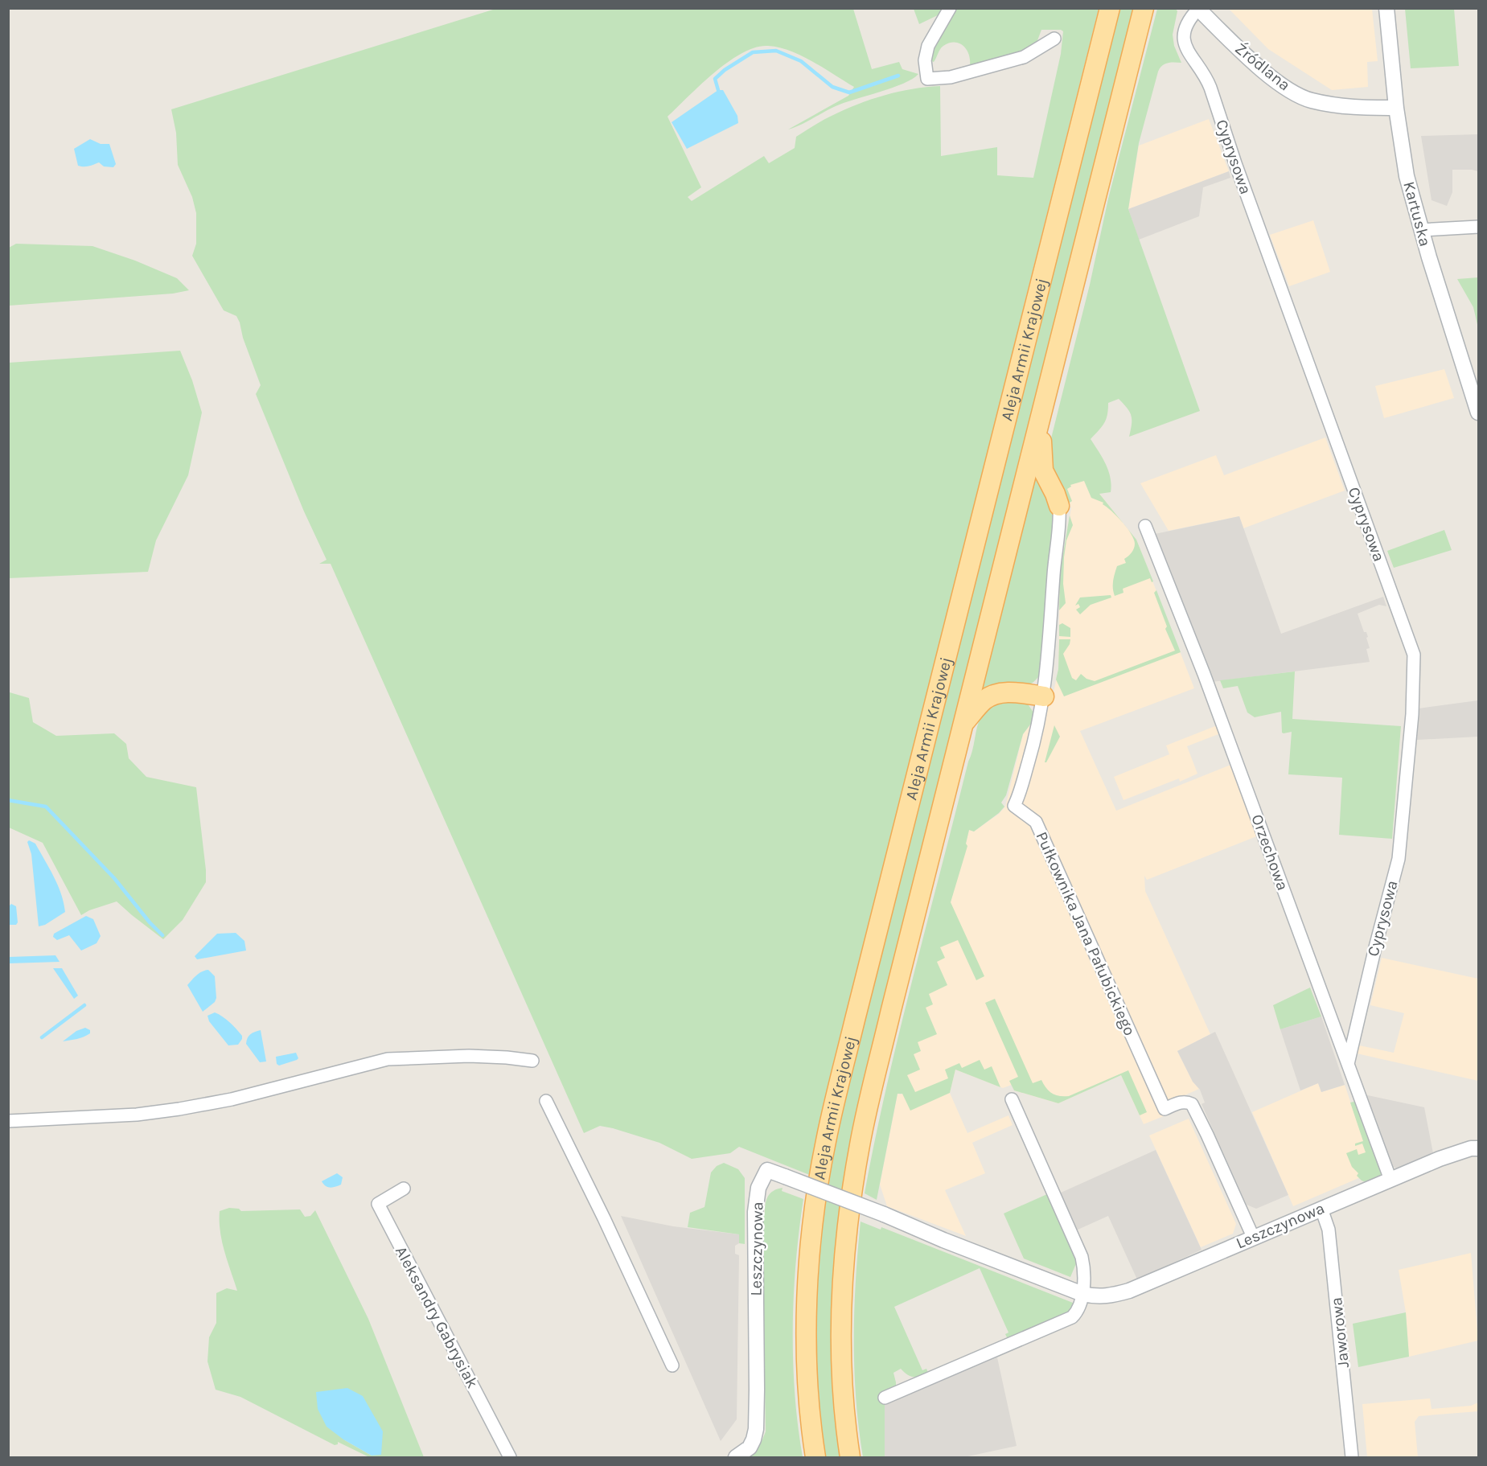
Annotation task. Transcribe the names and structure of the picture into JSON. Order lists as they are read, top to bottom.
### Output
{
  "streets": {
    "main road": ["Aleja Armii Krajowej"],
    "street": [
      "Źródlana",
      "Cyprysowa",
      "Kartuska",
      "Orzechowa",
      "Pułkownika Jana Pałubickiego",
      "Leszczynowa",
      "Aleksandry Gabrysiak",
      "Jaworowa"
    ]
  },
  "crossings": [
    ["Źródlana", "Cyprysowa"],
    ["Źródlana", "Kartuska"],
    ["Cyprysowa", "Orzechowa"],
    ["Orzechowa", "Leszczynowa"],
    ["Pułkownika Jana Pałubickiego", "Leszczynowa"],
    ["Leszczynowa", "Jaworowa"]
  ]
}
